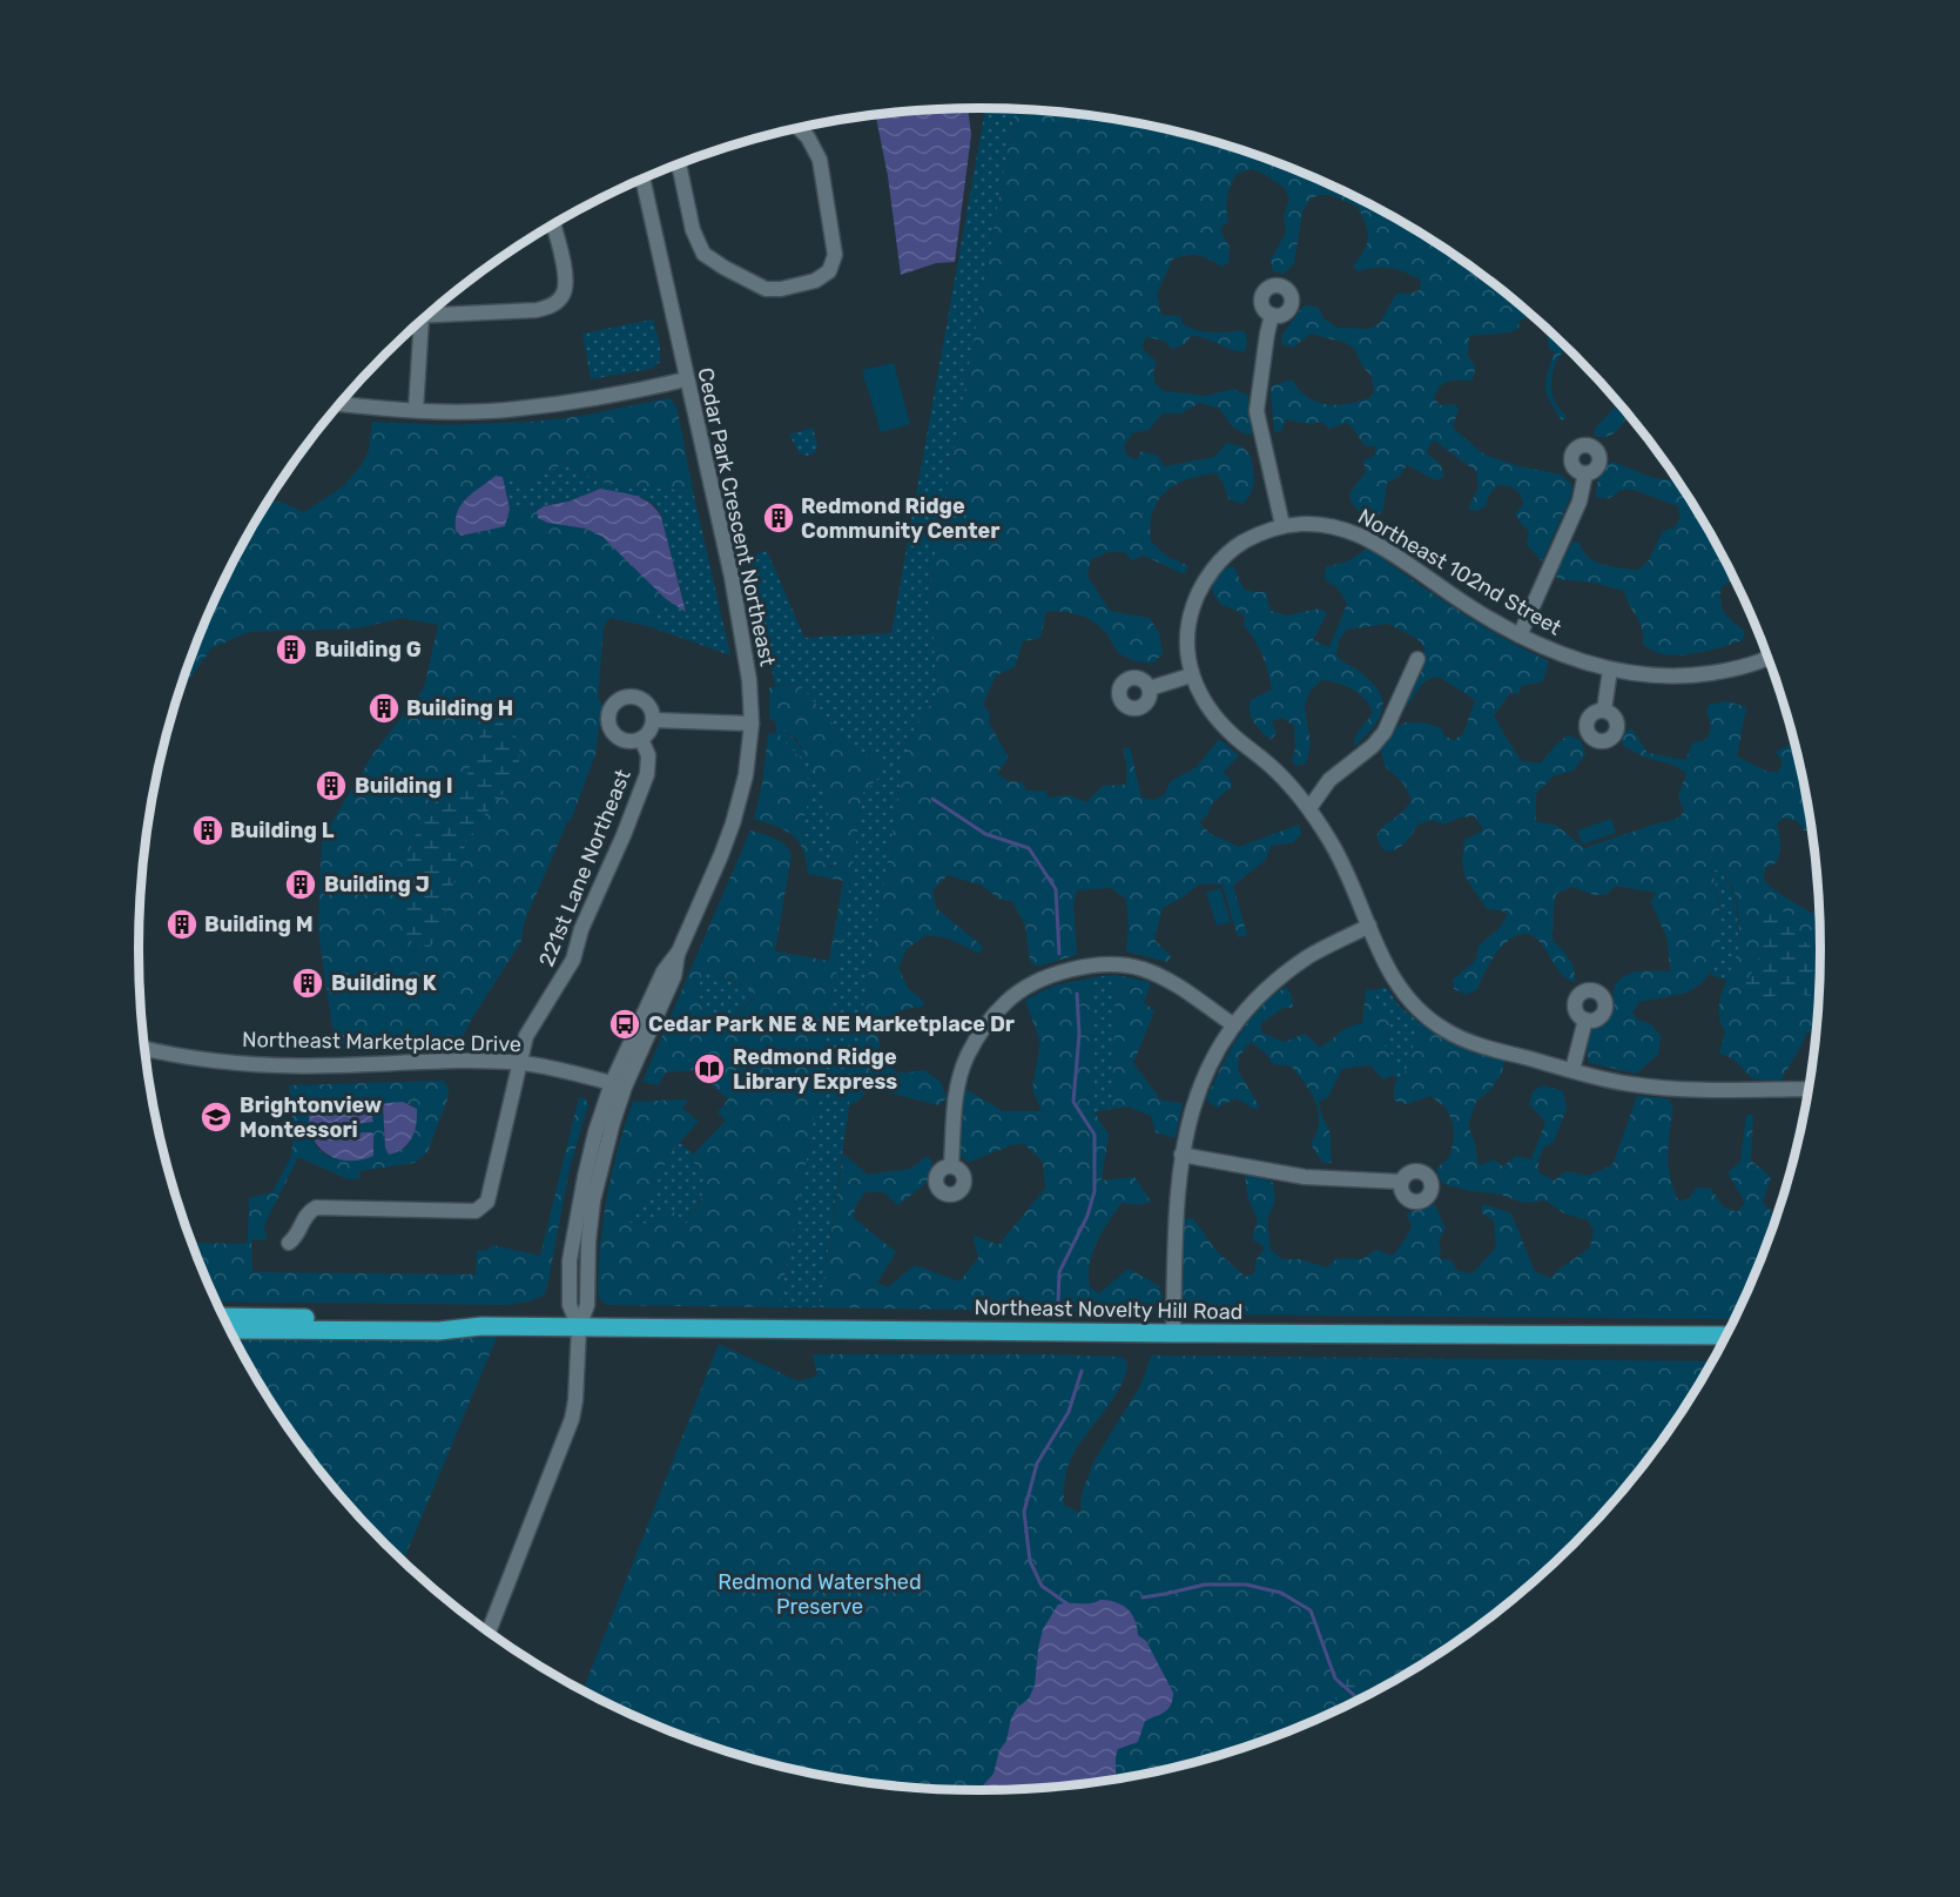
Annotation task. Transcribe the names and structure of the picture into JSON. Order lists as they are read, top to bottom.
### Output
{
  "streets": {
    "main road": ["Northeast Novelty Hill Road"],
    "street": [
      "Cedar Park Crescent Northeast",
      "Northeast 102nd Street",
      "221st Lane Northeast",
      "Northeast Marketplace Drive"
    ]
  },
  "crossings": [
    ["Cedar Park Crescent Northeast", "Northeast Marketplace Drive"],
    ["Cedar Park Crescent Northeast", "Northeast Novelty Hill Road"],
    ["221st Lane Northeast", "Northeast Marketplace Drive"]
  ],
  "parks": ["Redmond Watershed Preserve"],
  "places": {
    "building": [
      "Redmond Ridge Community Center",
      "Building G",
      "Building H",
      "Building I",
      "Building L",
      "Building J",
      "Building M",
      "Building K"
    ],
    "bus stop": ["Cedar Park NE & NE Marketplace Dr"],
    "library": ["Redmond Ridge Library Express"],
    "school or university": ["Brightonview Montessori"]
  }
}
